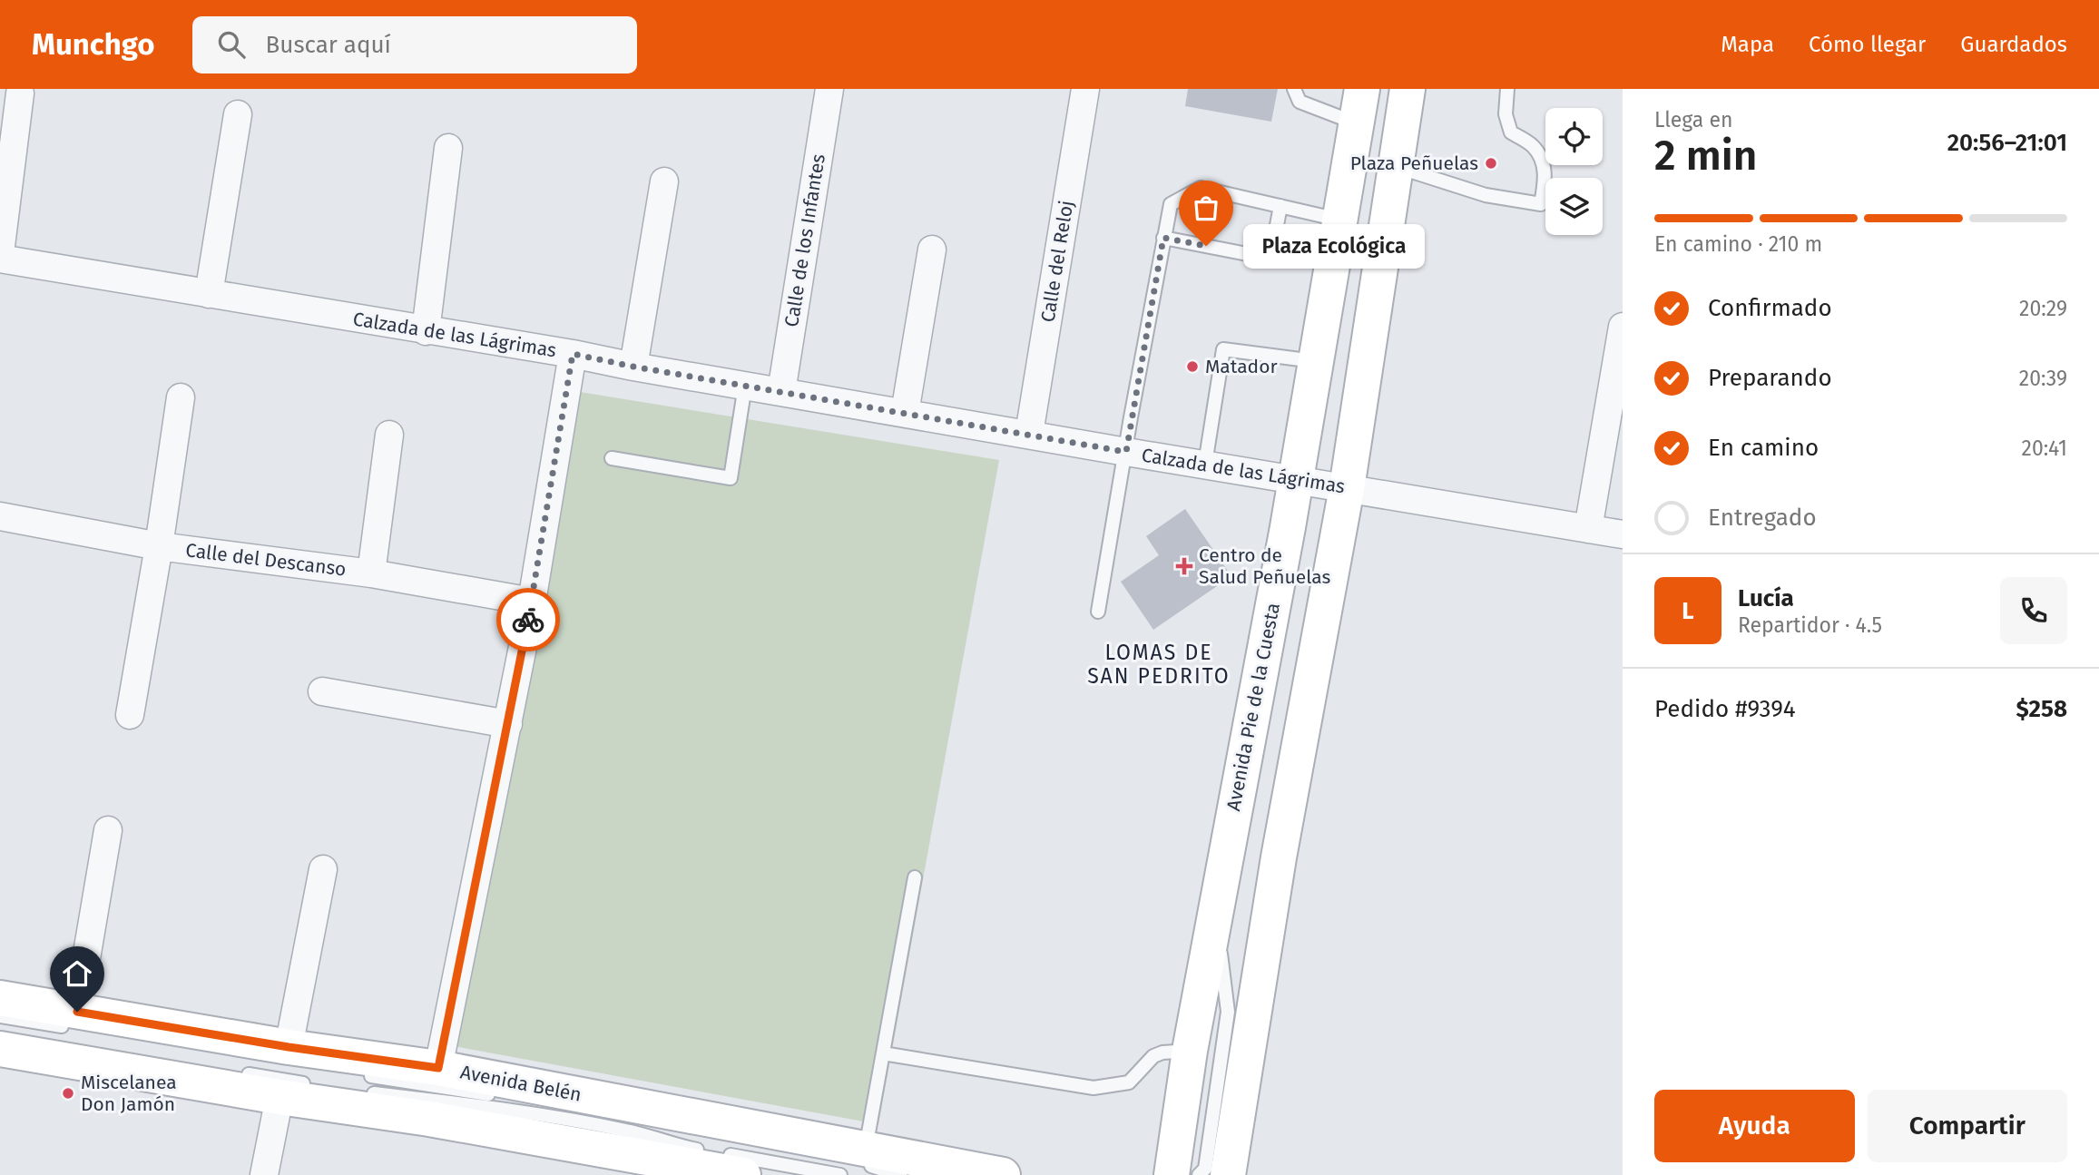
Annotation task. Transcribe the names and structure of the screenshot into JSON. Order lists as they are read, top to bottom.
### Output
{
  "streets": {
    "main road": ["Avenida Pie de la Cuesta", "Avenida Belén"],
    "street": [
      "Calle de los Infantes",
      "Calle del Reloj",
      "Calzada de las Lágrimas",
      "Calle del Descanso"
    ]
  },
  "crossings": [
    ["Calle de los Infantes", "Calzada de las Lágrimas"],
    ["Calle del Reloj", "Calzada de las Lágrimas"],
    ["Calzada de las Lágrimas", "Avenida Pie de la Cuesta"]
  ],
  "districts": ["LOMAS DE SAN PEDRITO"],
  "places": {
    "other": [
      "Plaza Peñuelas",
      "Plaza Ecológica",
      "Matador",
      "Miscelanea Don Jamón"
    ],
    "health": ["Centro de Salud Peñuelas"]
  },
  "page": {
    "header": "Munchgo",
    "search": "Buscar aquí",
    "nav": ["Mapa", "Cómo llegar", "Guardados"],
    "heading": ["2 min", "Llega en", "20:56–21:01"],
    "panel": [
      "Lucía",
      "Repartidor · 4.5",
      "Pedido #9394",
      "$258"
    ],
    "bar": "En camino · 210 m",
    "bubble": "Plaza Ecológica",
    "list": [
      ["Confirmado", "20:29"],
      ["Preparando", "20:39"],
      ["En camino", "20:41"],
      "Entregado"
    ],
    "round": "L",
    "buttons": ["Ayuda", "Compartir"]
  }
}
